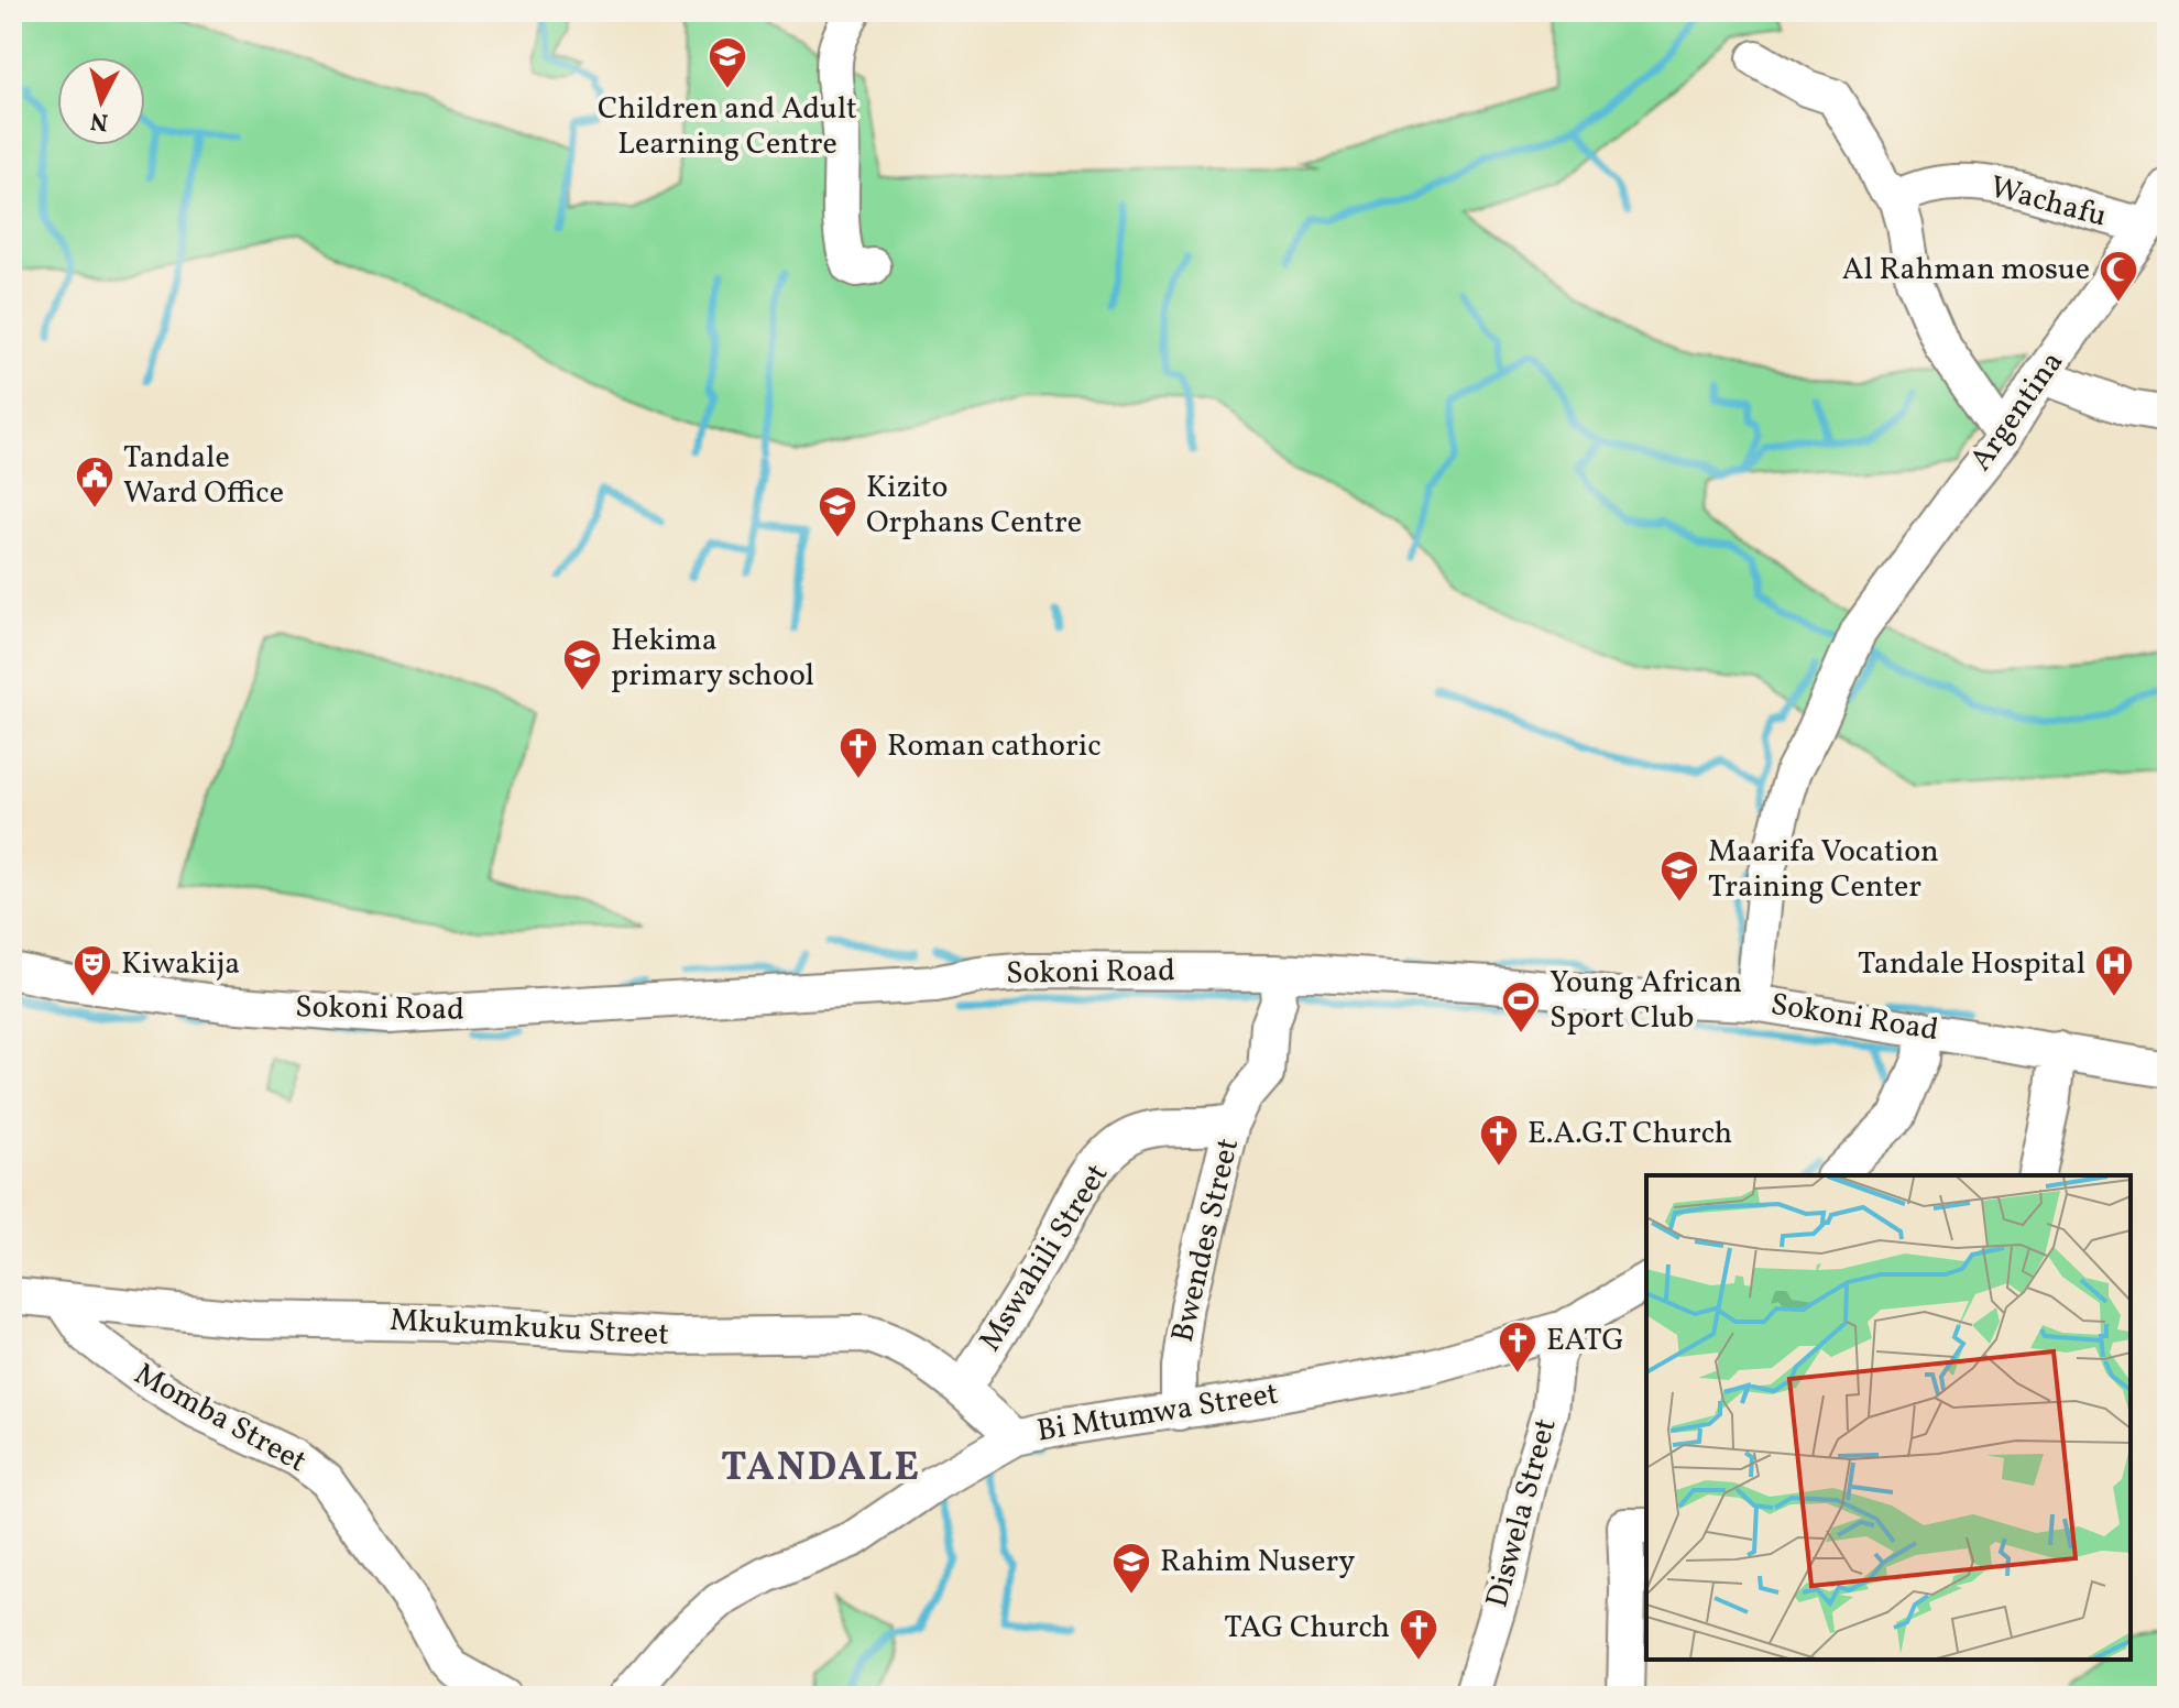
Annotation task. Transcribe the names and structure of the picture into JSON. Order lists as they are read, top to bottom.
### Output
{
  "streets": {
    "street": [
      "Wachafu",
      "Argentina",
      "Sokoni Road",
      "Bwendes Street",
      "Mswahili Street",
      "Mkukumkuku Street",
      "Bi Mtumwa Street",
      "Momba Street",
      "Diswela Street"
    ]
  },
  "crossings": [
    ["Wachafu", "Argentina"],
    ["Argentina", "Sokoni Road"],
    ["Bwendes Street", "Mswahili Street"],
    ["Bwendes Street", "Bi Mtumwa Street"],
    ["Mswahili Street", "Mkukumkuku Street"],
    ["Mkukumkuku Street", "Bi Mtumwa Street"],
    ["Mkukumkuku Street", "Momba Street"],
    ["Bi Mtumwa Street", "Diswela Street"]
  ],
  "districts": ["TANDALE"],
  "places": {
    "school or university": [
      "Children and Adult Learning Centre",
      "Kizito Orphans Centre",
      "Hekima primary school",
      "Maarifa Vocation Training Center",
      "Rahim Nusery"
    ],
    "mosque": ["Al Rahman mosue"],
    "public building": ["Tandale Ward Office"],
    "church": [
      "Roman cathoric",
      "E.A.G.T Church",
      "EATG",
      "TAG Church"
    ],
    "theatre": ["Kiwakija"],
    "hospital": ["Tandale Hospital"],
    "sports": ["Young African Sport Club"]
  },
  "north": "bottom"
}
